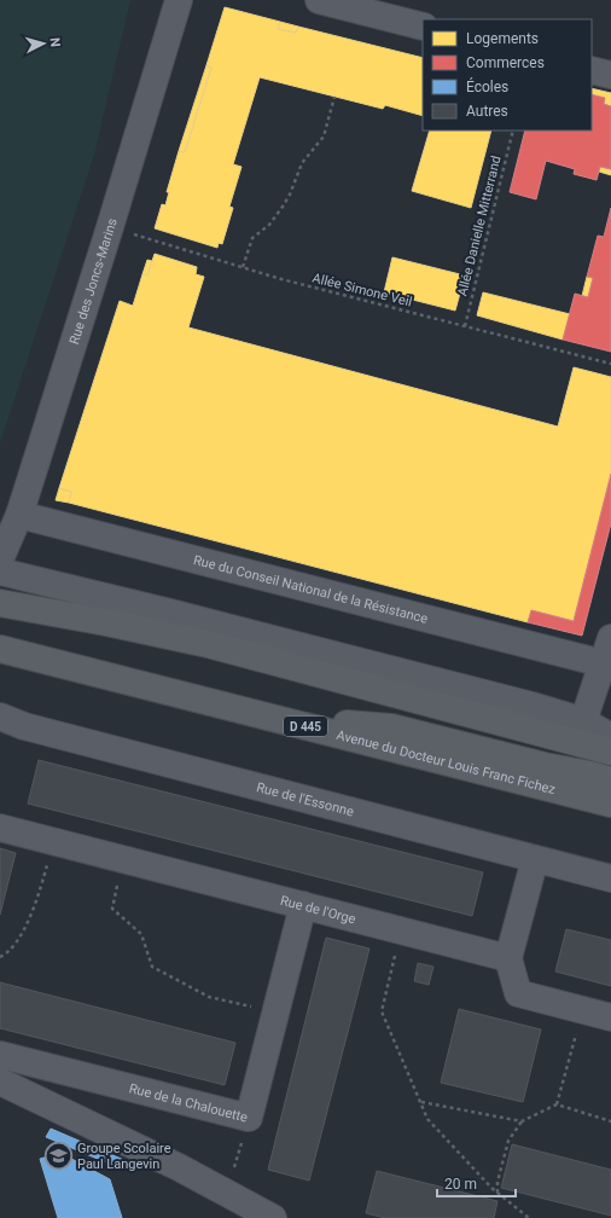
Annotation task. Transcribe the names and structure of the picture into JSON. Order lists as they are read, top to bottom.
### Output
{
  "streets": {
    "main road": ["D 445", "Avenue du Docteur Louis Franc Fichez"],
    "street": [
      "Rue des Joncs-Marins",
      "Rue du Conseil National de la Résistance",
      "Rue de l'Essonne",
      "Rue de l'Orge",
      "Rue de la Chalouette"
    ],
    "path": ["Allée Danielle Mitterrand", "Allée Simone Veil"]
  },
  "crossings": [
    ["Allée Danielle Mitterrand", "Allée Simone Veil"],
    ["Rue des Joncs-Marins", "Allée Simone Veil"],
    ["Rue des Joncs-Marins", "Rue du Conseil National de la Résistance"],
    ["Rue de l'Orge", "Rue de la Chalouette"]
  ],
  "places": {
    "school or university": ["Groupe Scolaire Paul Langevin"]
  },
  "legend": [
    "Logements",
    "Commerces",
    "Écoles",
    "Autres"
  ],
  "scale_bar": "20 m",
  "north": "right"
}
